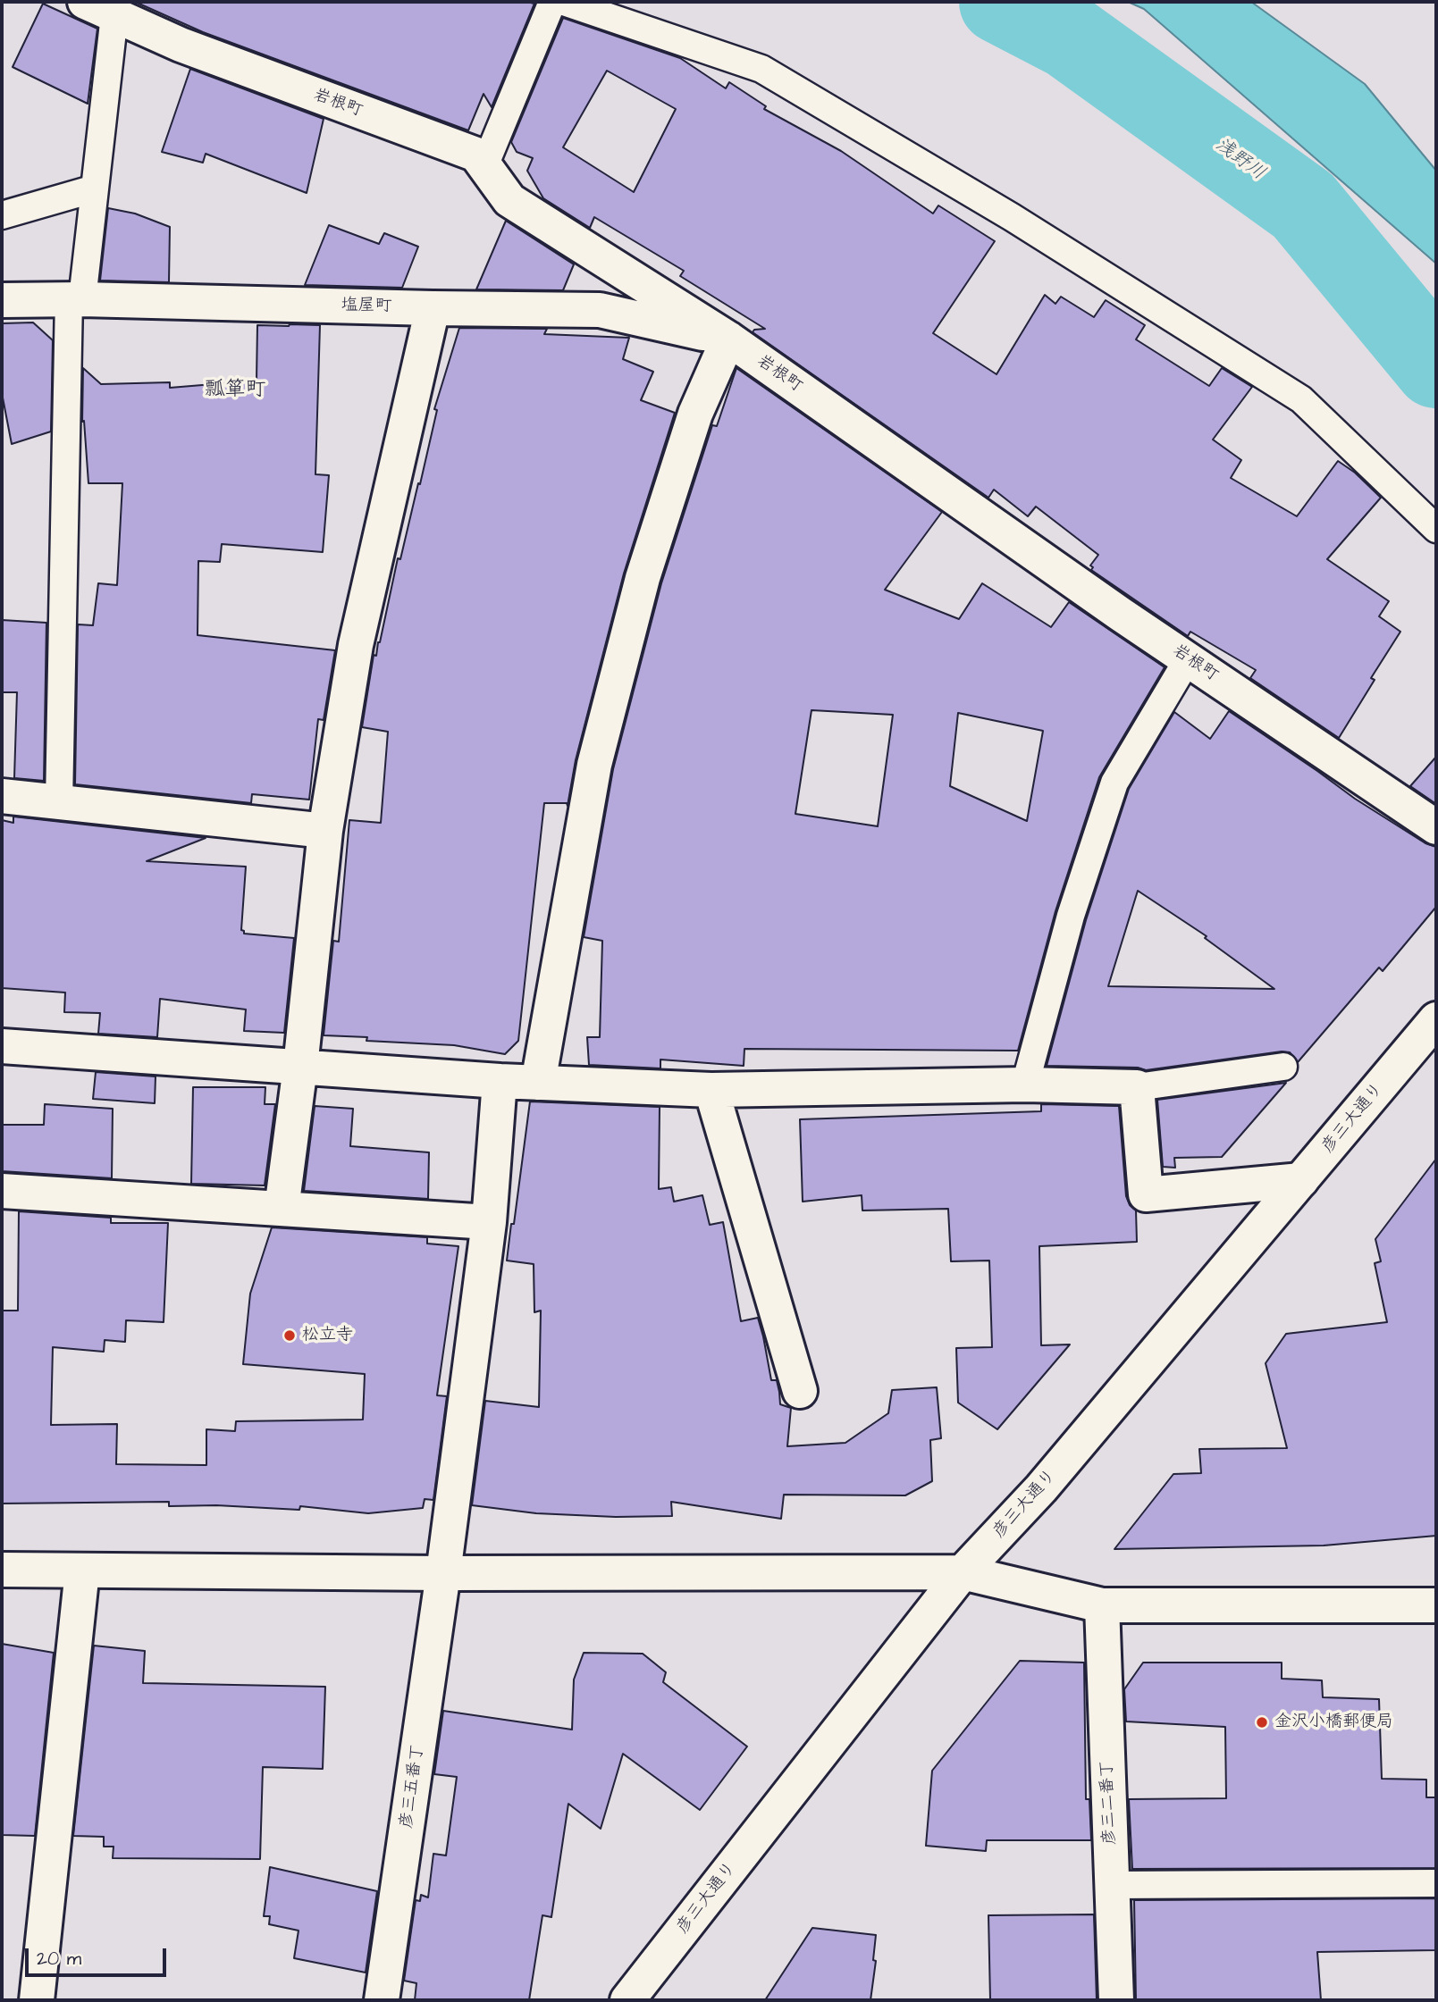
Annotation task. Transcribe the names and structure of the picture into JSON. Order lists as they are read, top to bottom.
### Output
{
  "streets": {
    "street": [
      "岩根町",
      "塩屋町",
      "彦三大通り",
      "彦三五番丁",
      "彦三二番丁"
    ]
  },
  "crossings": [
    ["岩根町", "塩屋町"]
  ],
  "districts": ["瓢箪町"],
  "water": ["浅野川"],
  "places": ["松立寺", "金沢小橋郵便局"],
  "scale_bar": "20 m"
}
